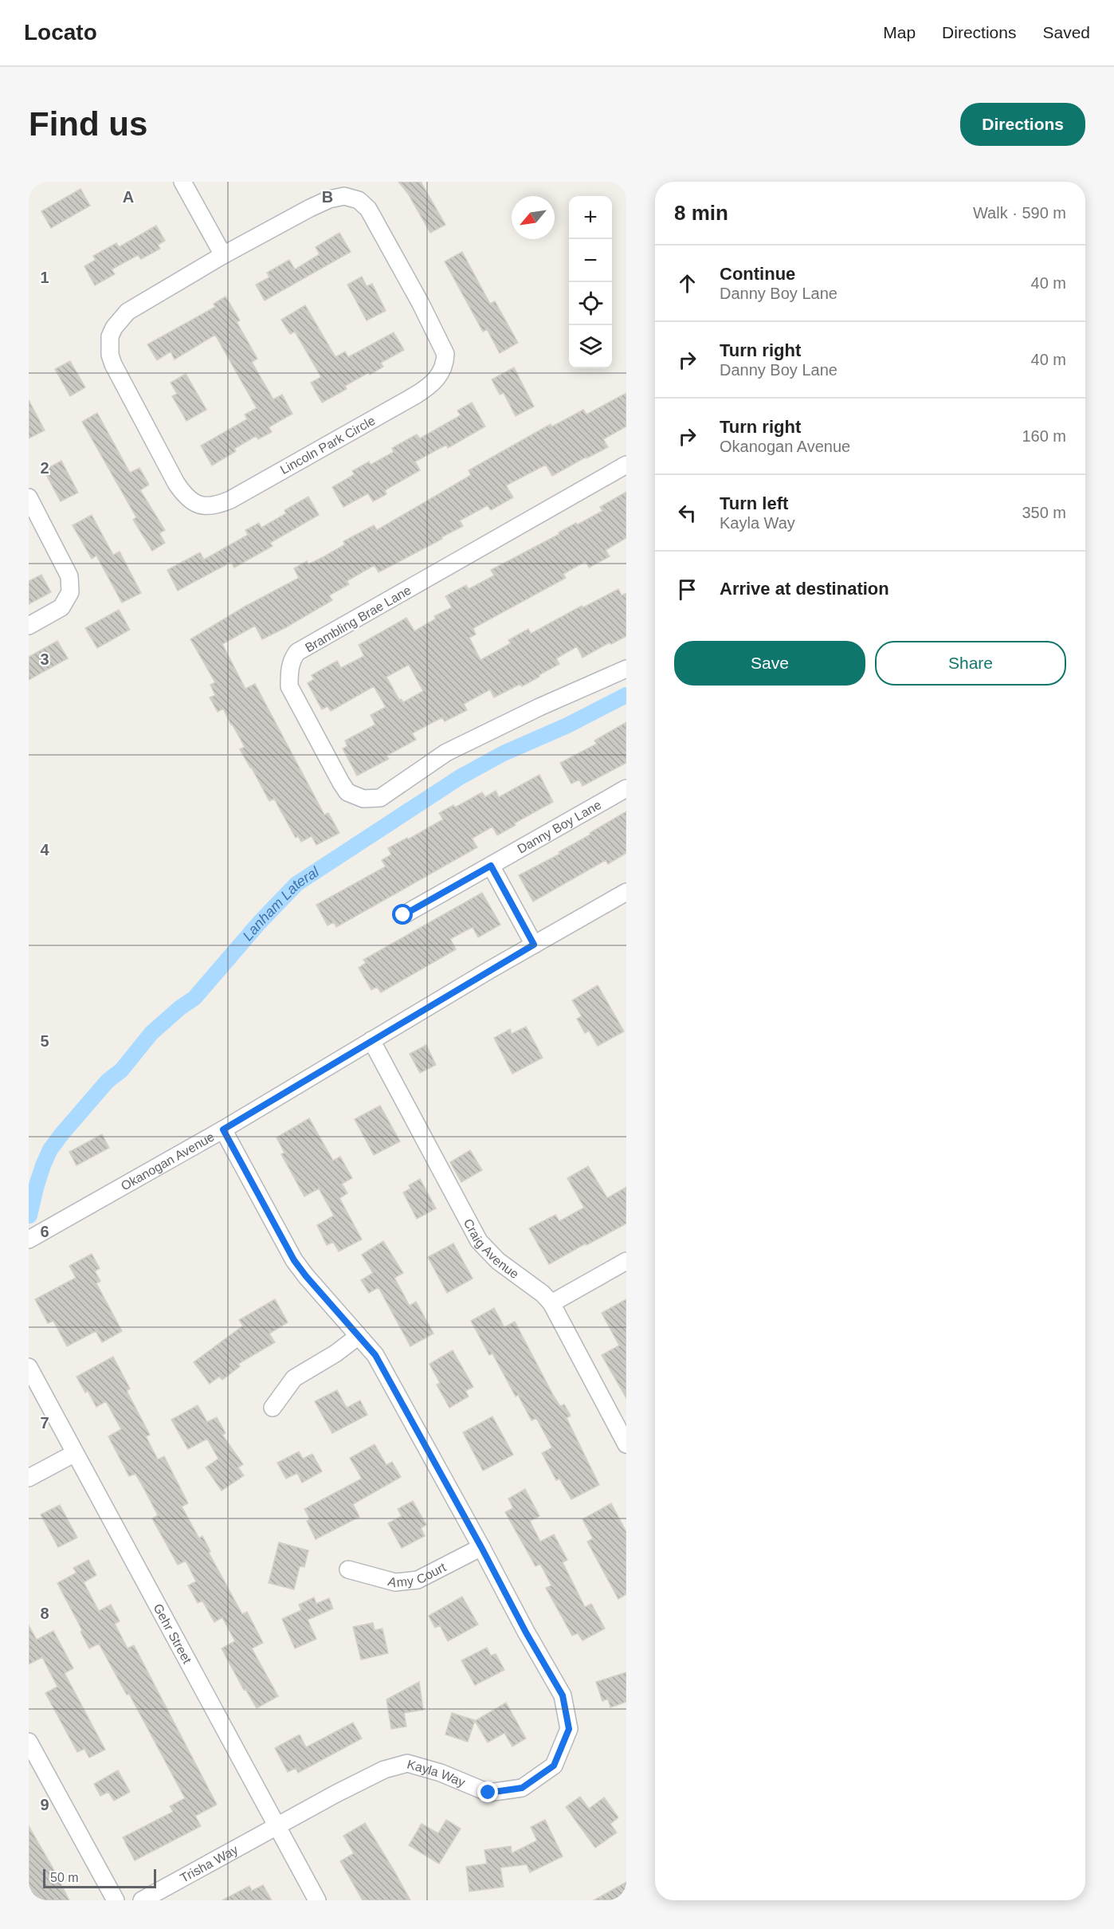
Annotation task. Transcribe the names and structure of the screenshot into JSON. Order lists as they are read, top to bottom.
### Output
{
  "streets": {
    "street": [
      "Lincoln Park Circle",
      "Brambling Brae Lane",
      "Danny Boy Lane",
      "Okanogan Avenue",
      "Craig Avenue",
      "Amy Court",
      "Gehr Street",
      "Kayla Way",
      "Trisha Way"
    ]
  },
  "crossings": [
    ["Okanogan Avenue", "Craig Avenue"],
    ["Okanogan Avenue", "Kayla Way"],
    ["Amy Court", "Kayla Way"],
    ["Gehr Street", "Kayla Way"],
    ["Gehr Street", "Trisha Way"],
    ["Kayla Way", "Trisha Way"]
  ],
  "water": ["Lanham Lateral"],
  "scale_bar": "50 m",
  "north": "bottom left",
  "page": {
    "header": "Locato",
    "nav": ["Map", "Directions", "Saved"],
    "buttons": [
      "Directions",
      ["Save", "Share"]
    ],
    "title": "Find us",
    "heading": ["8 min", "Walk · 590 m"],
    "map_buttons": ["+", "−"],
    "list": [
      ["Continue", "Danny Boy Lane", "40 m"],
      ["Turn right", "Danny Boy Lane", "40 m"],
      ["Turn right", "Okanogan Avenue", "160 m"],
      ["Turn left", "Kayla Way", "350 m"],
      "Arrive at destination"
    ],
    "scale": "50 m"
  },
  "grid": {
    "columns": ["A", "B"],
    "rows": [
      "1",
      "2",
      "3",
      "4",
      "5",
      "6",
      "7",
      "8",
      "9"
    ]
  }
}
